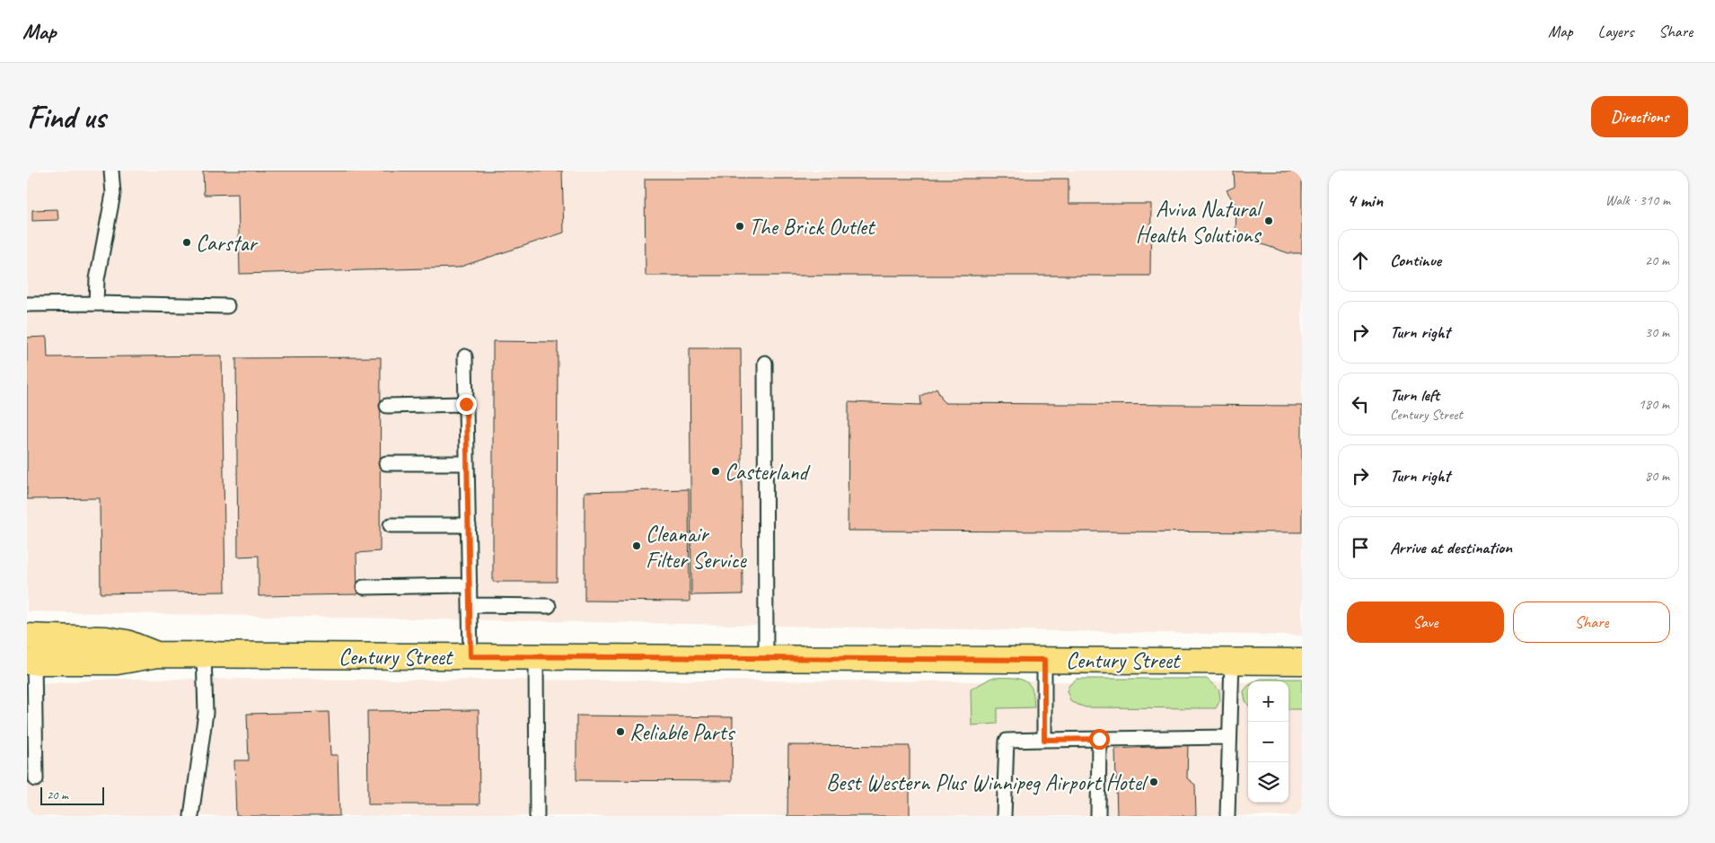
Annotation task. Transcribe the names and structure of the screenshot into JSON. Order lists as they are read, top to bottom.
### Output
{
  "streets": {
    "main road": ["Century Street"]
  },
  "places": [
    "Aviva Natural Health Solutions",
    "The Brick Outlet",
    "Carstar",
    "Casterland",
    "Cleanair Filter Service",
    "Reliable Parts",
    "Best Western Plus Winnipeg Airport Hotel"
  ],
  "scale_bar": "20 m",
  "page": {
    "header": "Map",
    "nav": ["Map", "Layers", "Share"],
    "buttons": [
      "Directions",
      ["Save", "Share"]
    ],
    "title": "Find us",
    "heading": ["4 min", "Walk · 310 m"],
    "list": [
      ["Continue", "20 m"],
      ["Turn right", "30 m"],
      ["Turn left", "Century Street", "180 m"],
      ["Turn right", "80 m"],
      "Arrive at destination"
    ],
    "map_buttons": ["+", "−"],
    "scale": "20 m"
  }
}
